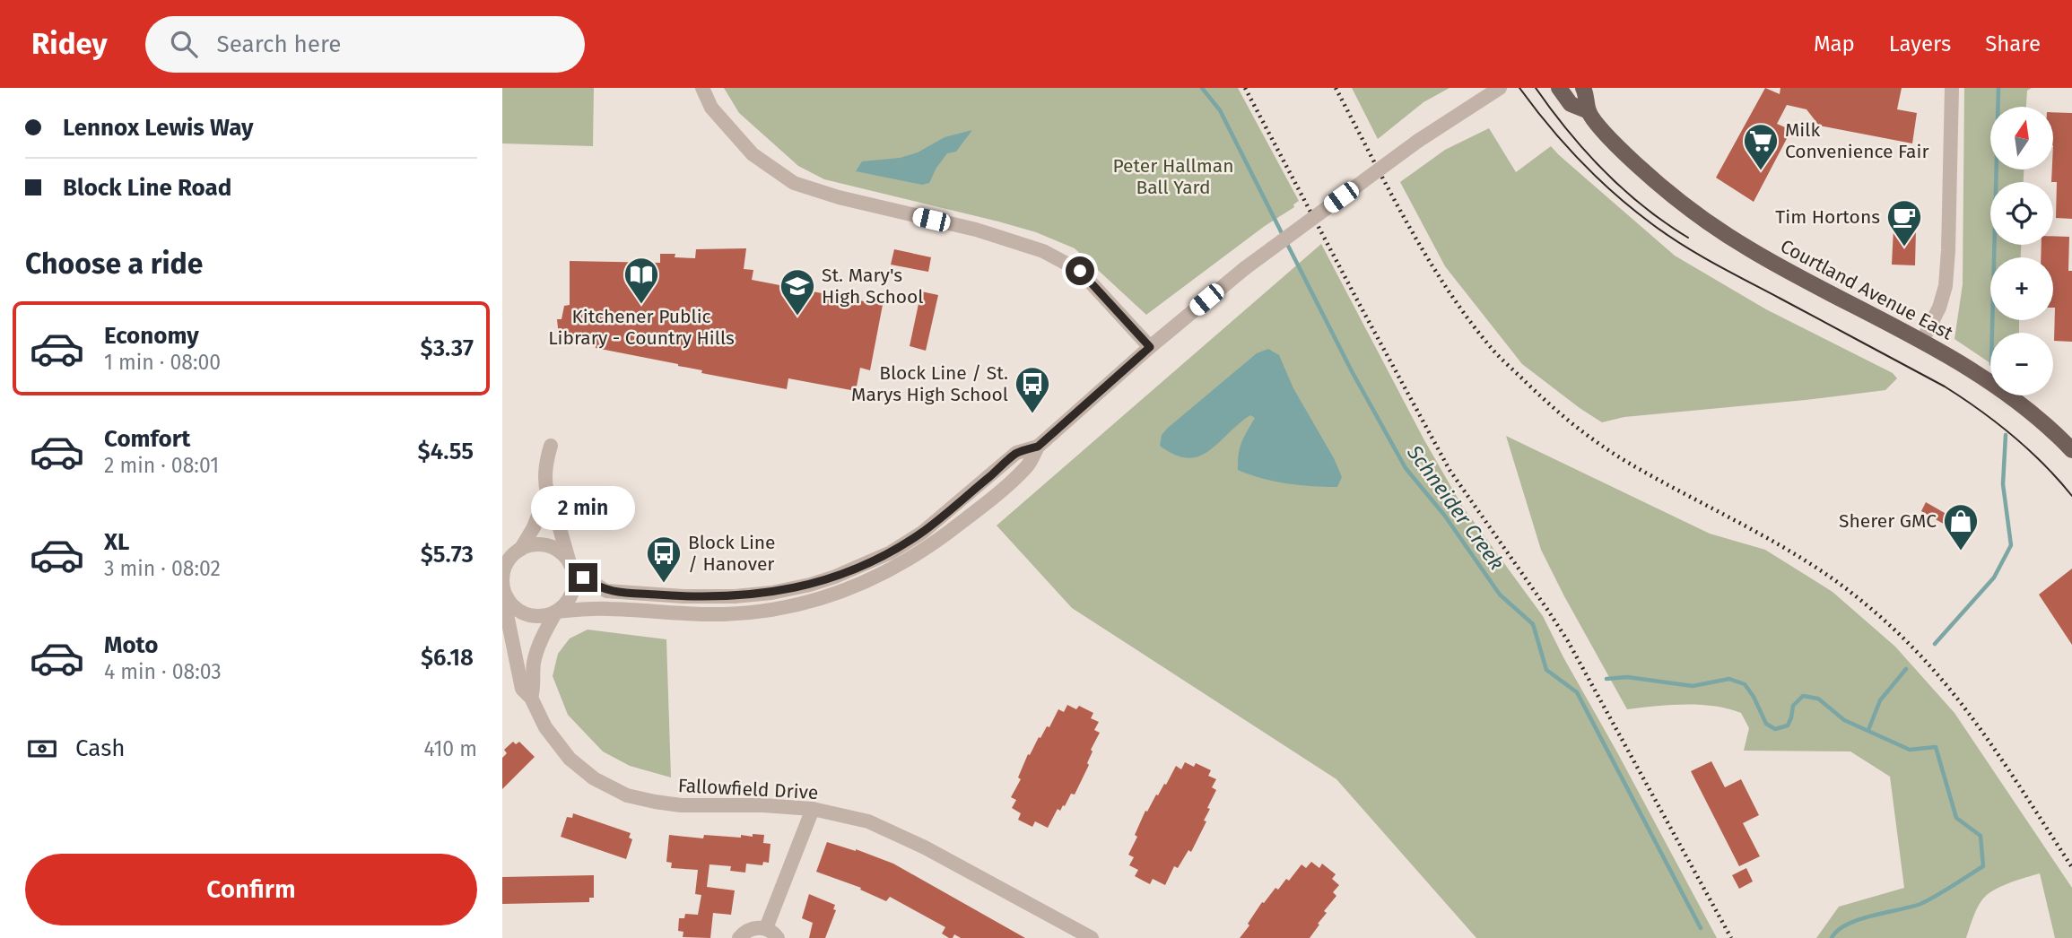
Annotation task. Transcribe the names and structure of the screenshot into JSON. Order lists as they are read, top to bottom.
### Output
{
  "streets": {
    "main road": ["Courtland Avenue East"],
    "street": ["Fallowfield Drive"]
  },
  "water": ["Schneider Creek"],
  "parks": ["Peter Hallman Ball Yard"],
  "places": {
    "supermarket": ["Milk Convenience Fair"],
    "cafe": ["Tim Hortons"],
    "library": ["Kitchener Public Library - Country Hills"],
    "school or university": ["St. Mary's High School"],
    "bus stop": ["Block Line / St. Marys High School", "Block Line / Hanover"],
    "shop": ["Sherer GMC"]
  },
  "north": "top",
  "page": {
    "header": "Ridey",
    "search": "Search here",
    "nav": ["Map", "Layers", "Share"],
    "banner": ["Lennox Lewis Way", "Block Line Road"],
    "map_buttons": ["+", "−"],
    "heading": "Choose a ride",
    "list": [
      {
        "name": "Economy",
        "note": "1 min · 08:00",
        "value": "$3.37"
      },
      {
        "name": "Comfort",
        "note": "2 min · 08:01",
        "value": "$4.55"
      },
      {
        "name": "XL",
        "note": "3 min · 08:02",
        "value": "$5.73"
      },
      {
        "name": "Moto",
        "note": "4 min · 08:03",
        "value": "$6.18"
      }
    ],
    "bubble": "2 min",
    "pay": ["Cash", "410 m"],
    "buttons": "Confirm"
  }
}
